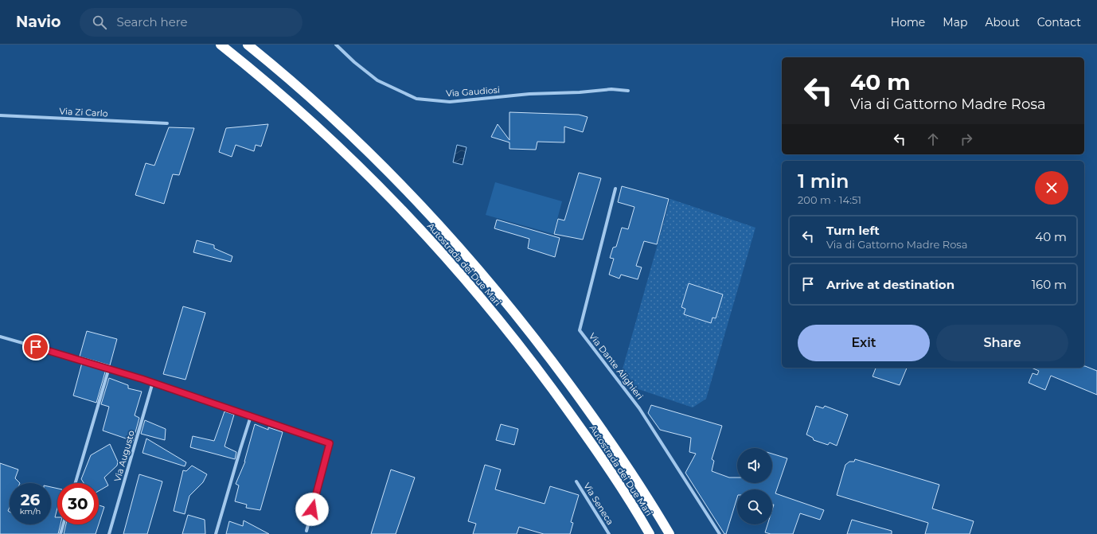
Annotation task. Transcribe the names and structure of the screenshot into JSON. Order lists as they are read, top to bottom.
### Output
{
  "streets": {
    "highway": ["Autostrada dei Due Mari"],
    "street": [
      "Via Gaudiosi",
      "Via Zi Carlo",
      "Via Dante Alighieri",
      "Via Augusto",
      "Via Seneca"
    ]
  },
  "page": {
    "header": "Navio",
    "search": "Search here",
    "nav": [
      "Home",
      "Map",
      "About",
      "Contact"
    ],
    "turn": ["40 m", "Via di Gattorno Madre Rosa"],
    "heading": ["1 min", "200 m · 14:51"],
    "list": [
      {
        "name": "Turn left",
        "note": "Via di Gattorno Madre Rosa",
        "value": "40 m"
      },
      {
        "name": "Arrive at destination",
        "value": "160 m"
      }
    ],
    "buttons": ["Exit", "Share"],
    "speed": "26 km/h",
    "limit": "30"
  }
}
